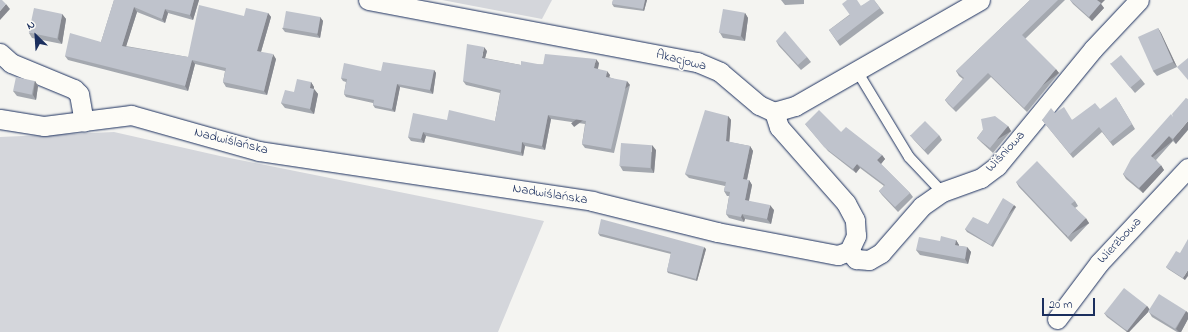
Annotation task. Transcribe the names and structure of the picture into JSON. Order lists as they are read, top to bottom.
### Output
{
  "streets": {
    "street": [
      "Akacjowa",
      "Nadwiślańska",
      "Wiśniowa",
      "Wierzbowa"
    ]
  },
  "crossings": [
    ["Nadwiślańska", "Wiśniowa"]
  ],
  "scale_bar": "20 m",
  "north": "top left"
}
